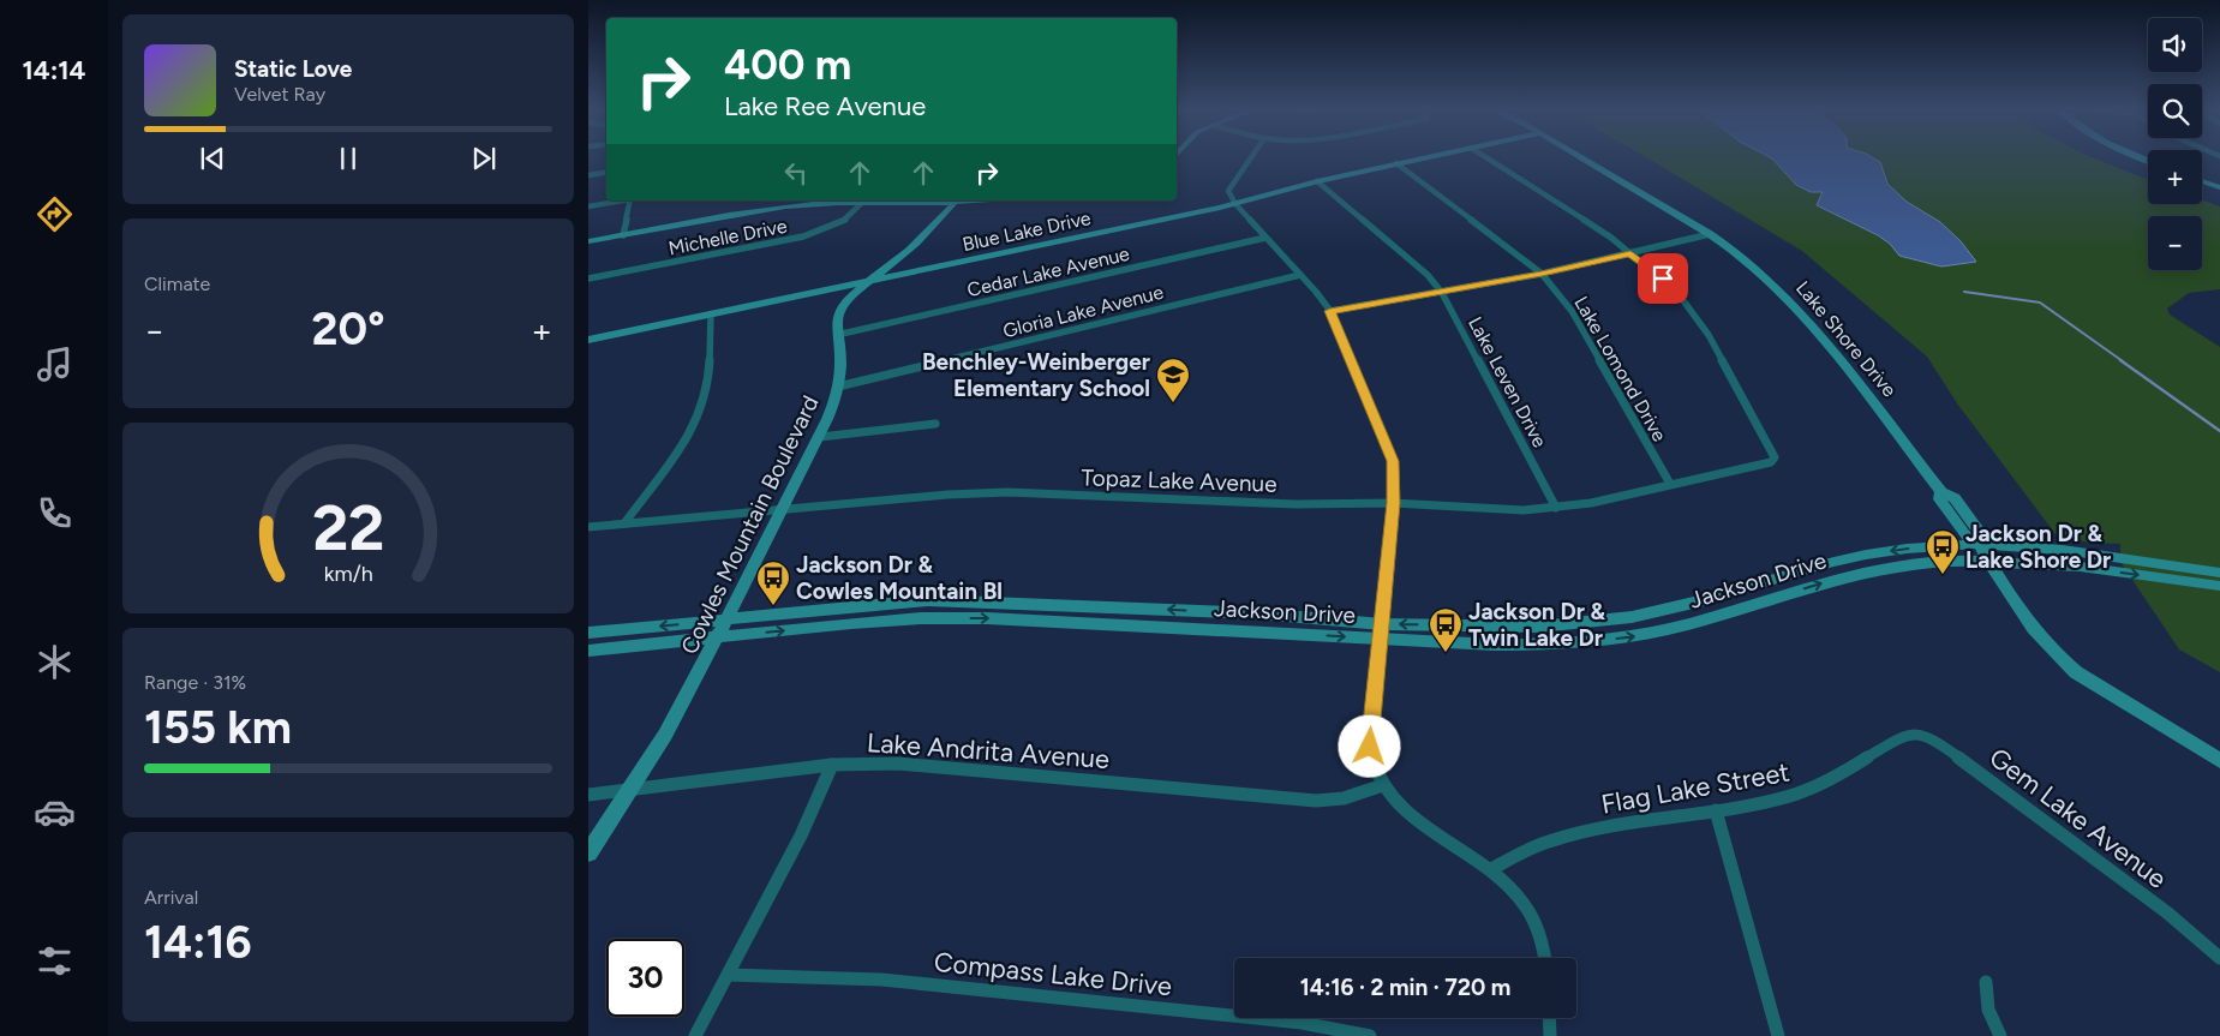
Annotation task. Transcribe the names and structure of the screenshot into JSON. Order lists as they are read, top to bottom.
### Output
{
  "streets": {
    "main road": [
      "Blue Lake Drive",
      "Lake Shore Drive",
      "Cowles Mountain Boulevard",
      "Jackson Drive"
    ],
    "street": [
      "Michelle Drive",
      "Cedar Lake Avenue",
      "Gloria Lake Avenue",
      "Lake Lomond Drive",
      "Lake Leven Drive",
      "Topaz Lake Avenue",
      "Lake Andrita Avenue",
      "Flag Lake Street",
      "Gem Lake Avenue",
      "Compass Lake Drive"
    ]
  },
  "crossings": [
    ["Blue Lake Drive", "Lake Lomond Drive"],
    ["Blue Lake Drive", "Lake Leven Drive"],
    ["Blue Lake Drive", "Cowles Mountain Boulevard"],
    ["Cedar Lake Avenue", "Cowles Mountain Boulevard"],
    ["Gloria Lake Avenue", "Cowles Mountain Boulevard"],
    ["Lake Shore Drive", "Jackson Drive"],
    ["Lake Lomond Drive", "Topaz Lake Avenue"],
    ["Lake Leven Drive", "Topaz Lake Avenue"],
    ["Topaz Lake Avenue", "Cowles Mountain Boulevard"],
    ["Cowles Mountain Boulevard", "Jackson Drive"],
    ["Cowles Mountain Boulevard", "Lake Andrita Avenue"],
    ["Flag Lake Street", "Gem Lake Avenue"]
  ],
  "places": {
    "school or university": ["Benchley-Weinberger Elementary School"],
    "bus stop": ["Jackson Dr & Lake Shore Dr", "Jackson Dr & Cowles Mountain Bl", "Jackson Dr & Twin Lake Dr"]
  },
  "page": {
    "tabs": "14:14",
    "map_buttons": ["+", "−"],
    "turn": ["400 m", "Lake Ree Avenue"],
    "song": ["Static Love", "Velvet Ray"],
    "tile": [
      "Climate",
      ["Range · 31%", "155 km"],
      ["Arrival", "14:16"]
    ],
    "heat": ["−", "20°", "+"],
    "limit": "30",
    "trip": "14:16 · 2 min · 720 m",
    "gauge": ["22", "km/h"]
  }
}
